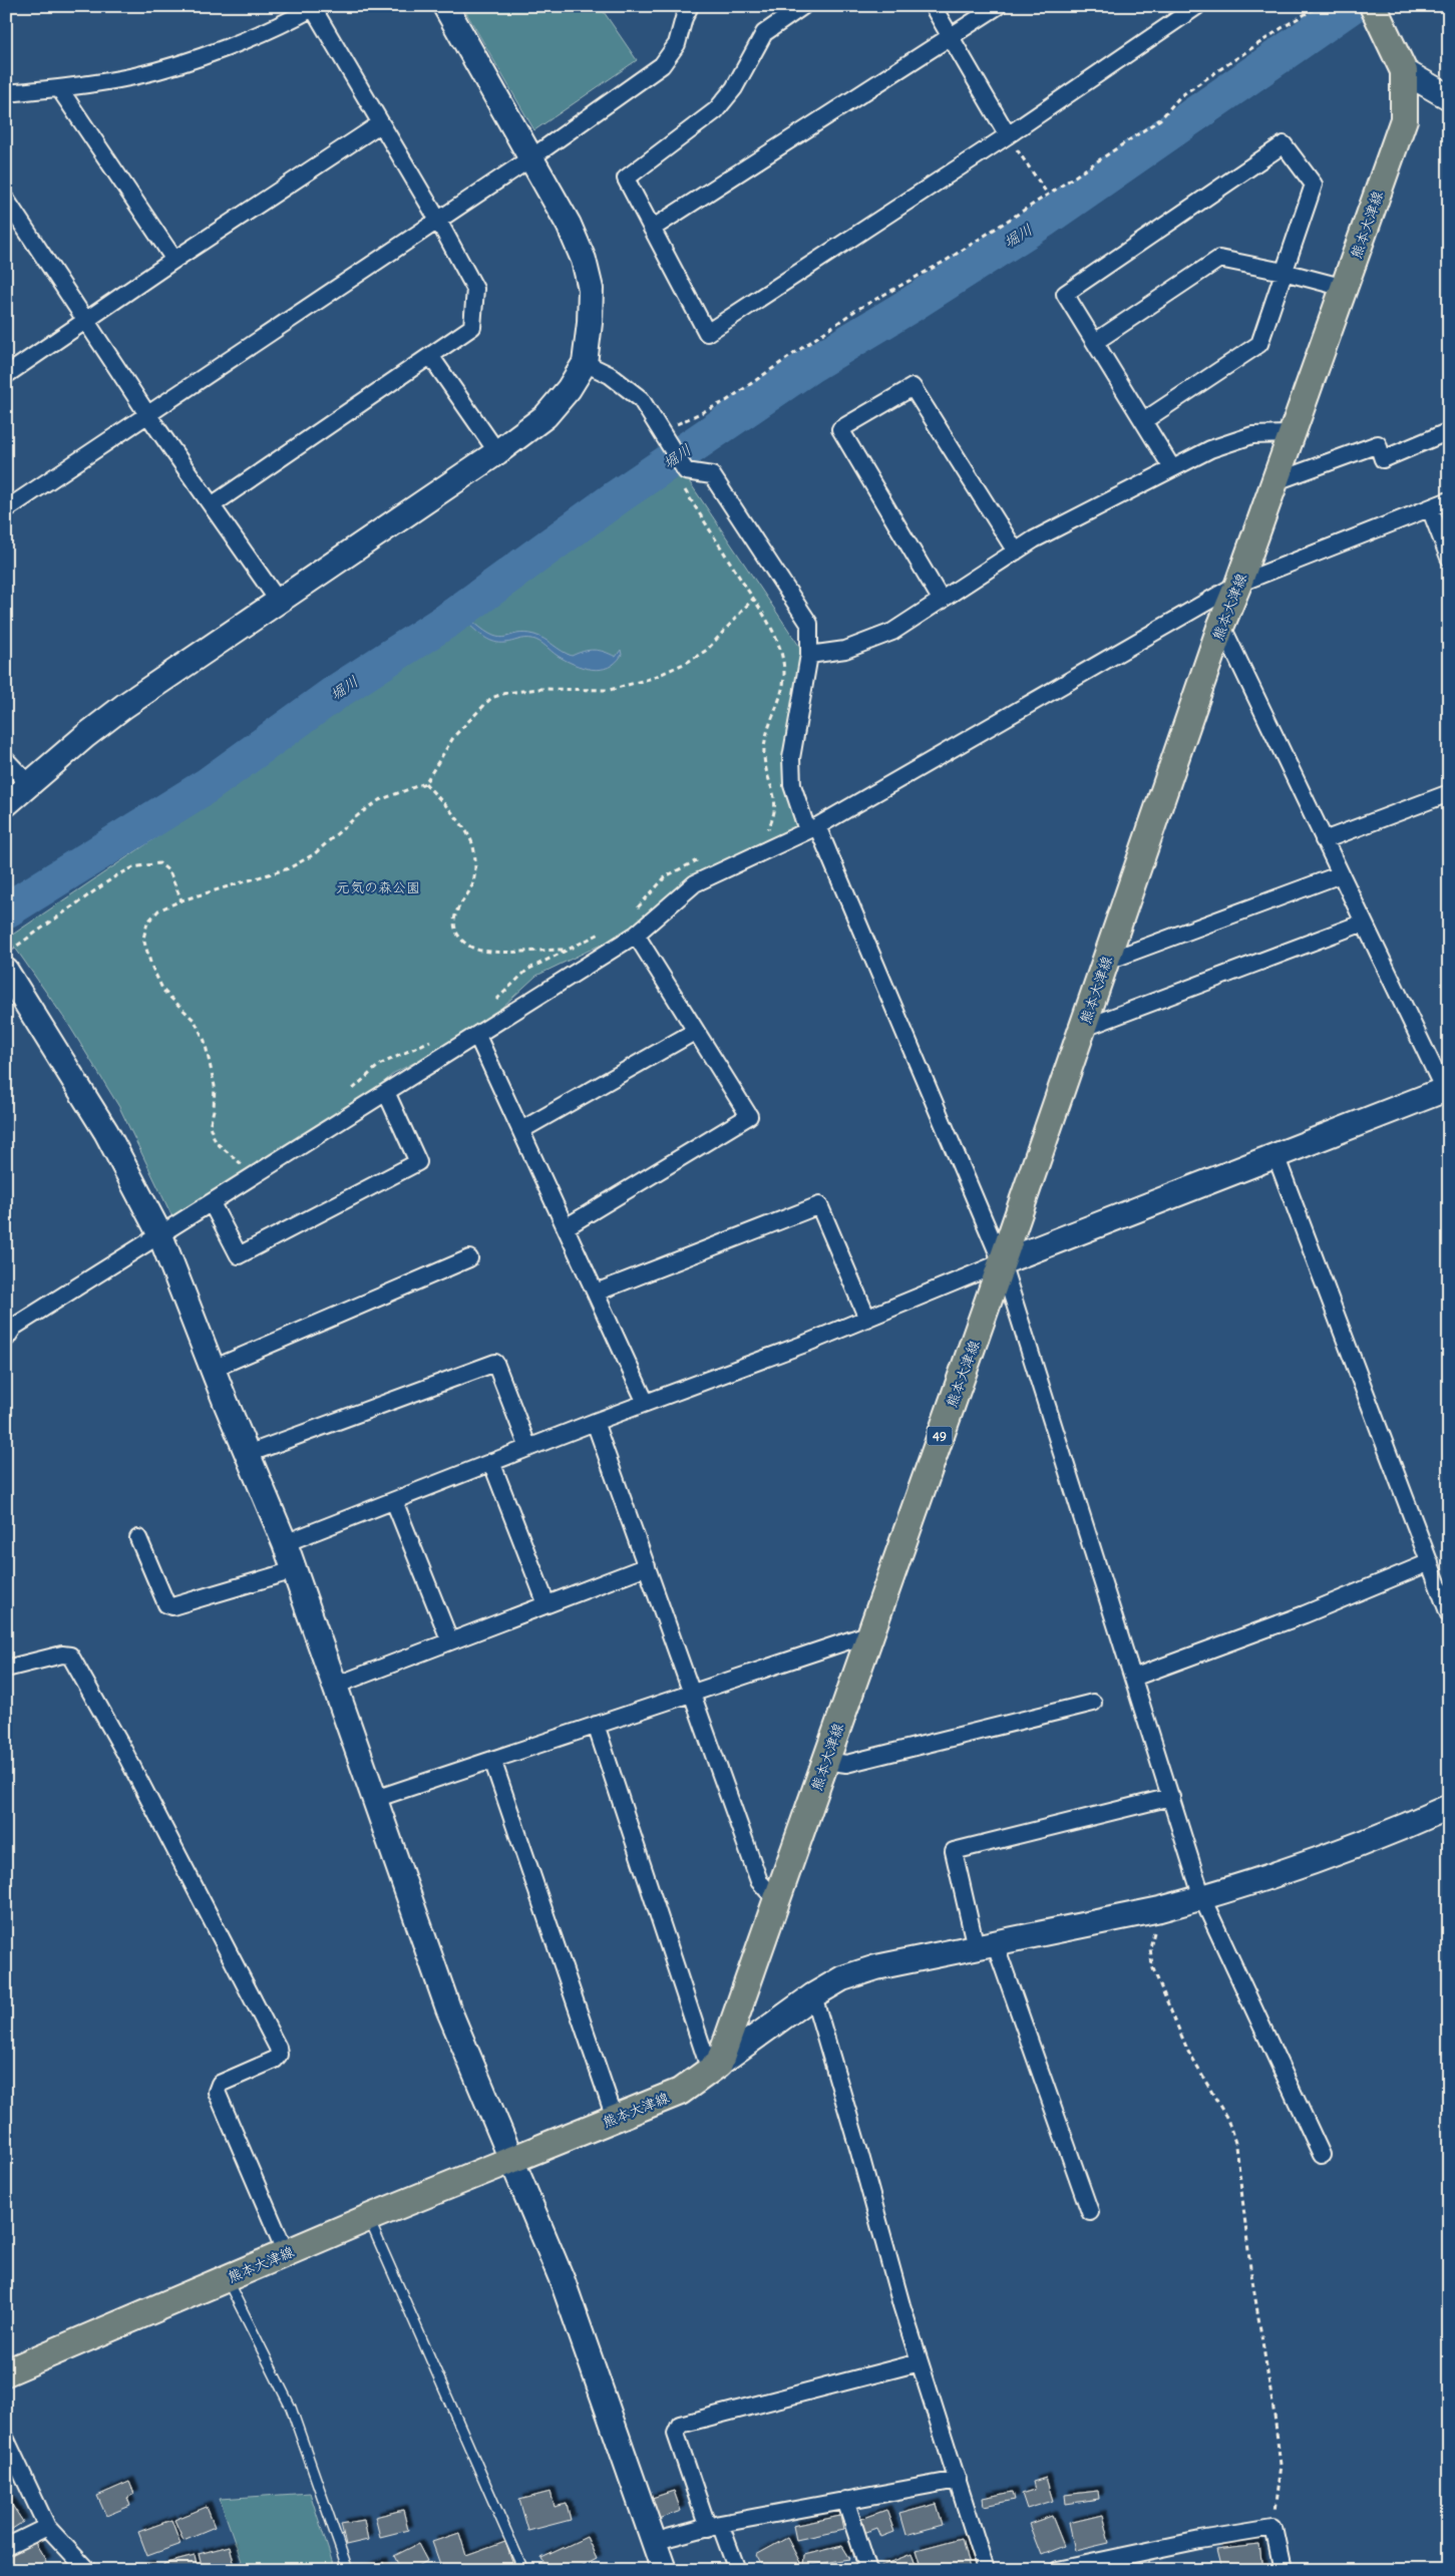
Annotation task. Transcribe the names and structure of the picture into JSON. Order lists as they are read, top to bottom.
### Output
{
  "streets": {
    "main road": ["熊本大津線", "49"]
  },
  "water": ["堀川"],
  "parks": ["元気の森公園"]
}
